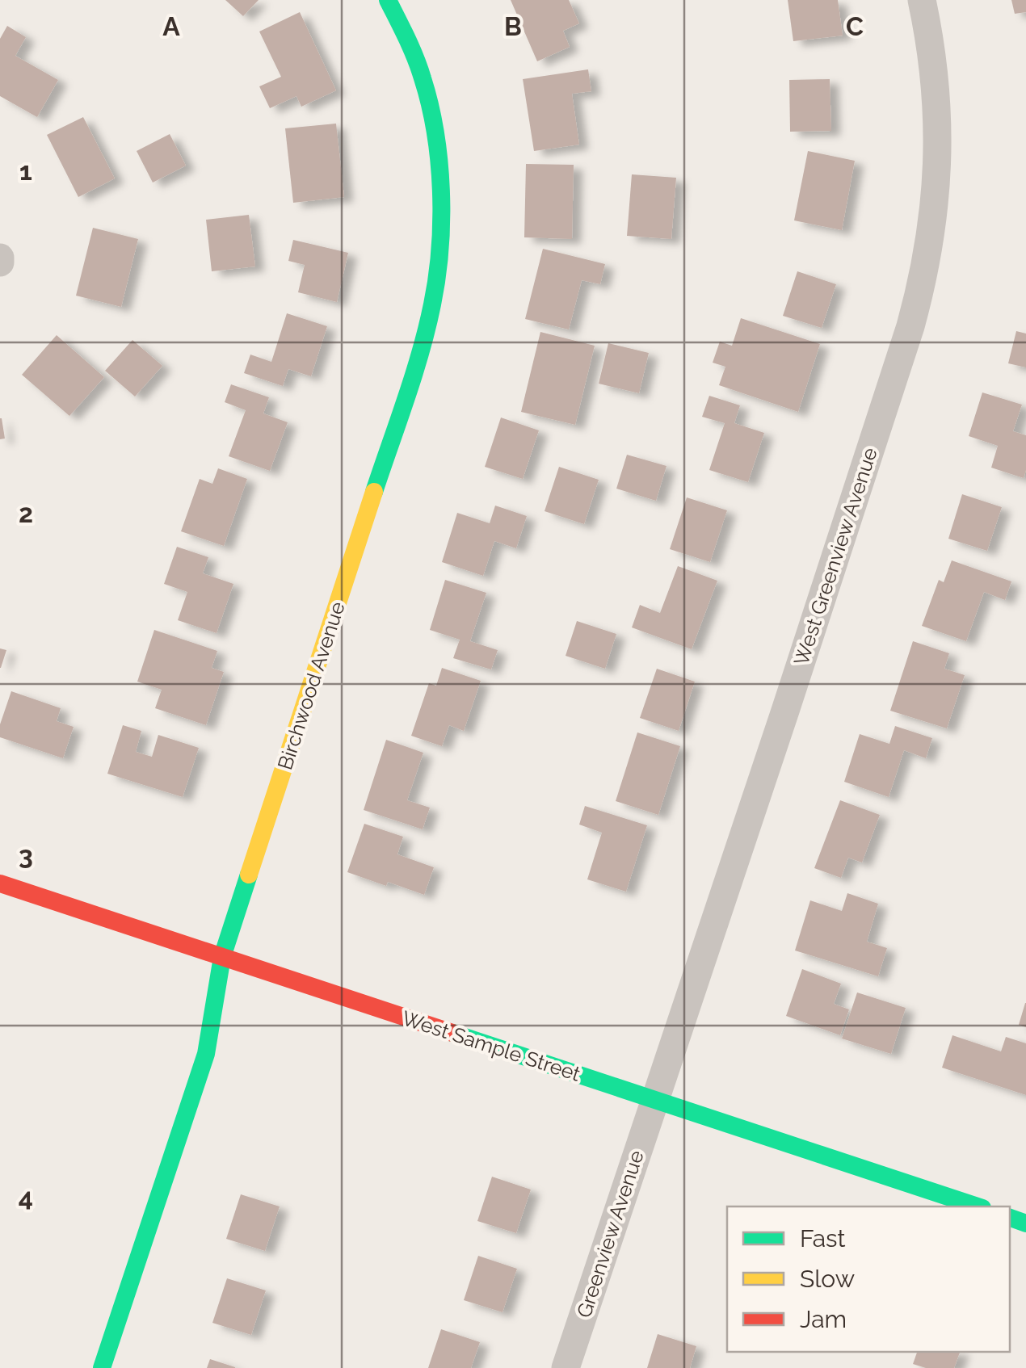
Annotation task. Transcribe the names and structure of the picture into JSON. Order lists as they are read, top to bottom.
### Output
{
  "streets": {
    "street": [
      "West Greenview Avenue",
      "Birchwood Avenue",
      "West Sample Street",
      "Greenview Avenue"
    ]
  },
  "crossings": [
    ["West Greenview Avenue", "West Sample Street"],
    ["West Greenview Avenue", "Greenview Avenue"],
    ["Birchwood Avenue", "West Sample Street"],
    ["West Sample Street", "Greenview Avenue"]
  ],
  "legend": ["Fast", "Slow", "Jam"],
  "grid": {
    "columns": ["A", "B", "C"],
    "rows": [
      "1",
      "2",
      "3",
      "4"
    ]
  }
}
